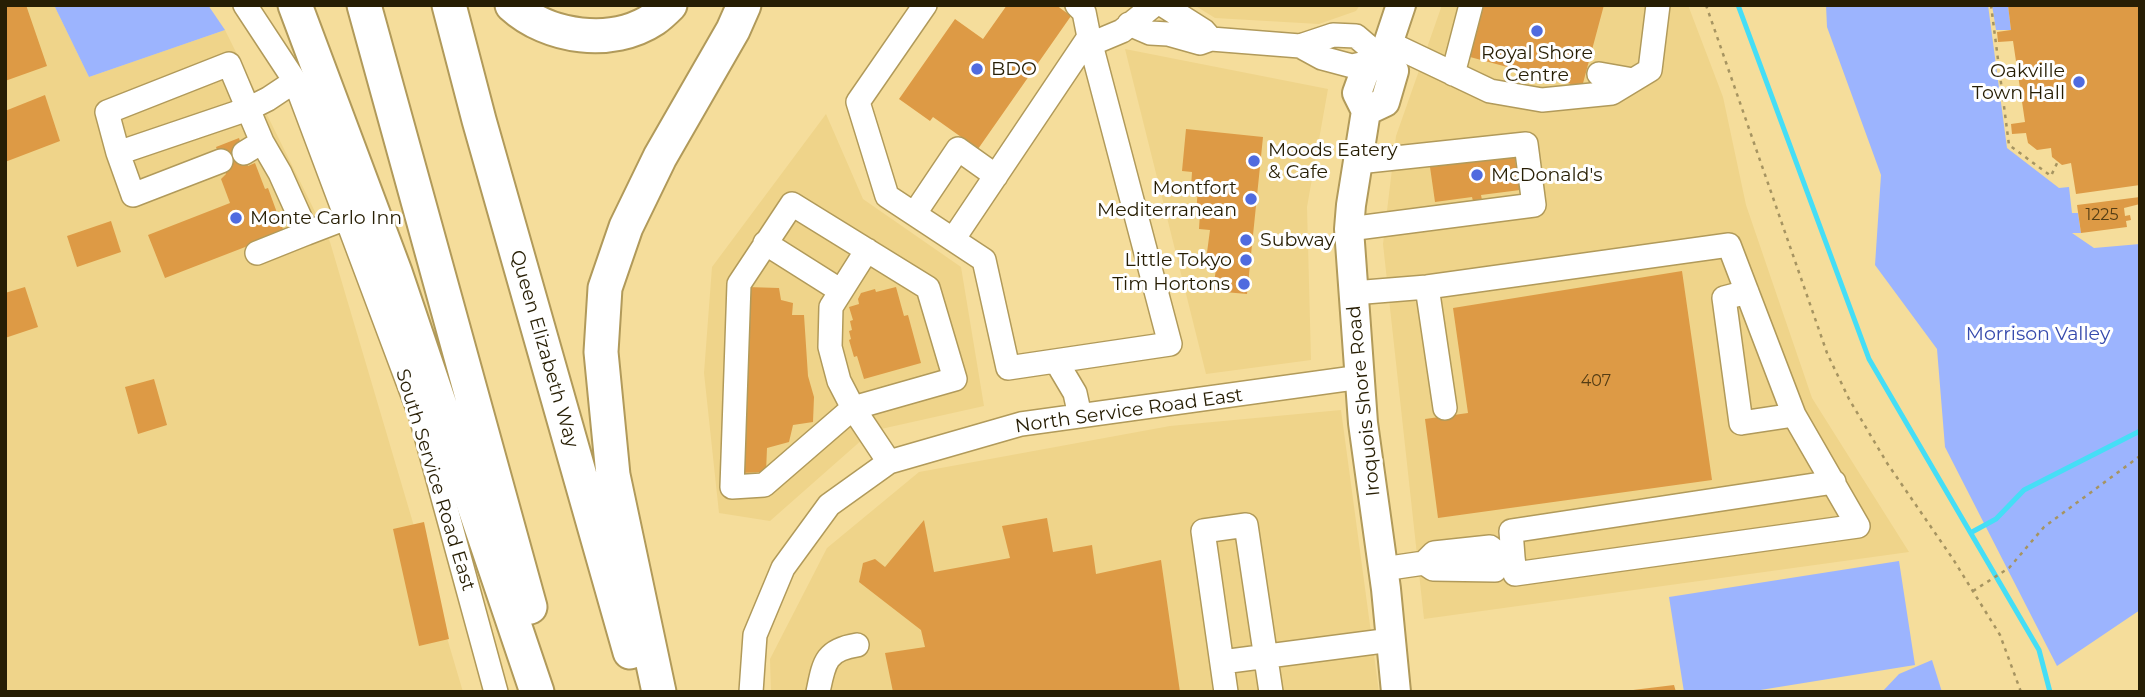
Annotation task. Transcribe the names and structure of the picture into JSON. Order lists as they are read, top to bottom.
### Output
{
  "streets": {
    "highway": ["Queen Elizabeth Way"],
    "main road": ["Iroquois Shore Road"],
    "street": ["North Service Road East", "South Service Road East"]
  },
  "crossings": [
    ["Iroquois Shore Road", "North Service Road East"]
  ],
  "parks": ["Morrison Valley"],
  "places": [
    "Royal Shore Centre",
    "BDO",
    "Oakville Town Hall",
    "Moods Eatery & Cafe",
    "McDonald's",
    "Montfort Mediterranean",
    "Monte Carlo Inn",
    "Subway",
    "Little Tokyo",
    "Tim Hortons"
  ],
  "house_numbers": ["1225", "407"]
}
